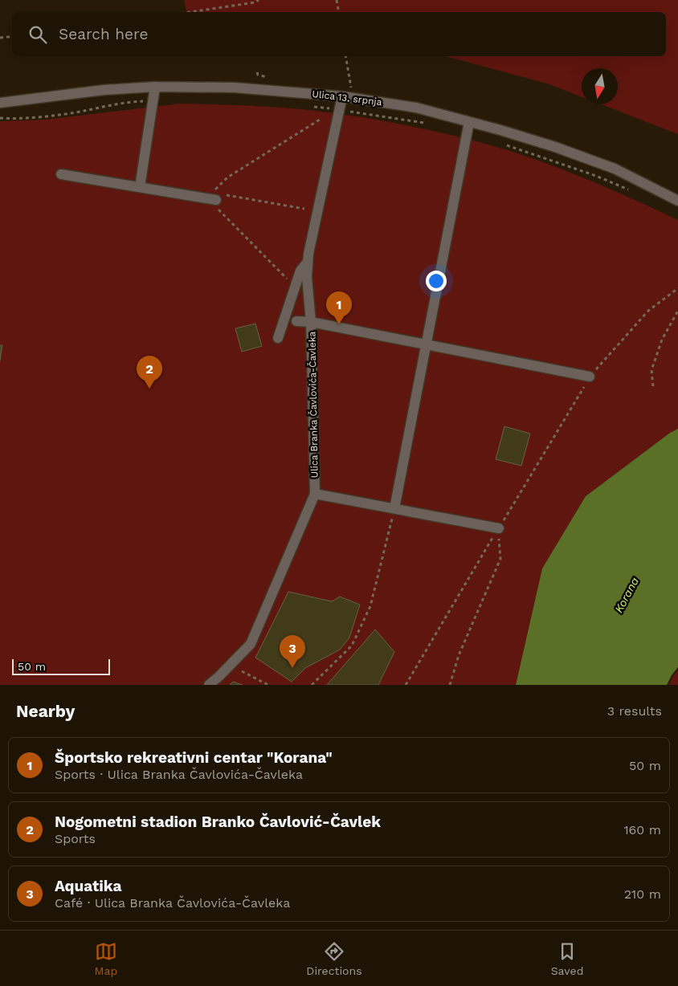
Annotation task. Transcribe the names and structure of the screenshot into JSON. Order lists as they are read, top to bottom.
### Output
{
  "streets": {
    "street": ["Ulica 13. srpnja", "Ulica Branka Čavlovića-Čavleka"]
  },
  "crossings": [
    ["Ulica 13. srpnja", "Ulica Branka Čavlovića-Čavleka"]
  ],
  "water": ["Korana"],
  "scale_bar": "50 m",
  "north": "bottom",
  "page": {
    "search": "Search here",
    "pins": ["1", "2", "3"],
    "scale": "50 m",
    "heading": ["Nearby", "3 results"],
    "list": [
      {
        "mark": "1",
        "name": "Športsko rekreativni centar \"Korana\"",
        "note": "Sports · Ulica Branka Čavlovića-Čavleka",
        "value": "50 m"
      },
      {
        "mark": "2",
        "name": "Nogometni stadion Branko Čavlović-Čavlek",
        "note": "Sports",
        "value": "160 m"
      },
      {
        "mark": "3",
        "name": "Aquatika",
        "note": "Café · Ulica Branka Čavlovića-Čavleka",
        "value": "210 m"
      }
    ],
    "nav": ["Map", "Directions", "Saved"]
  }
}
